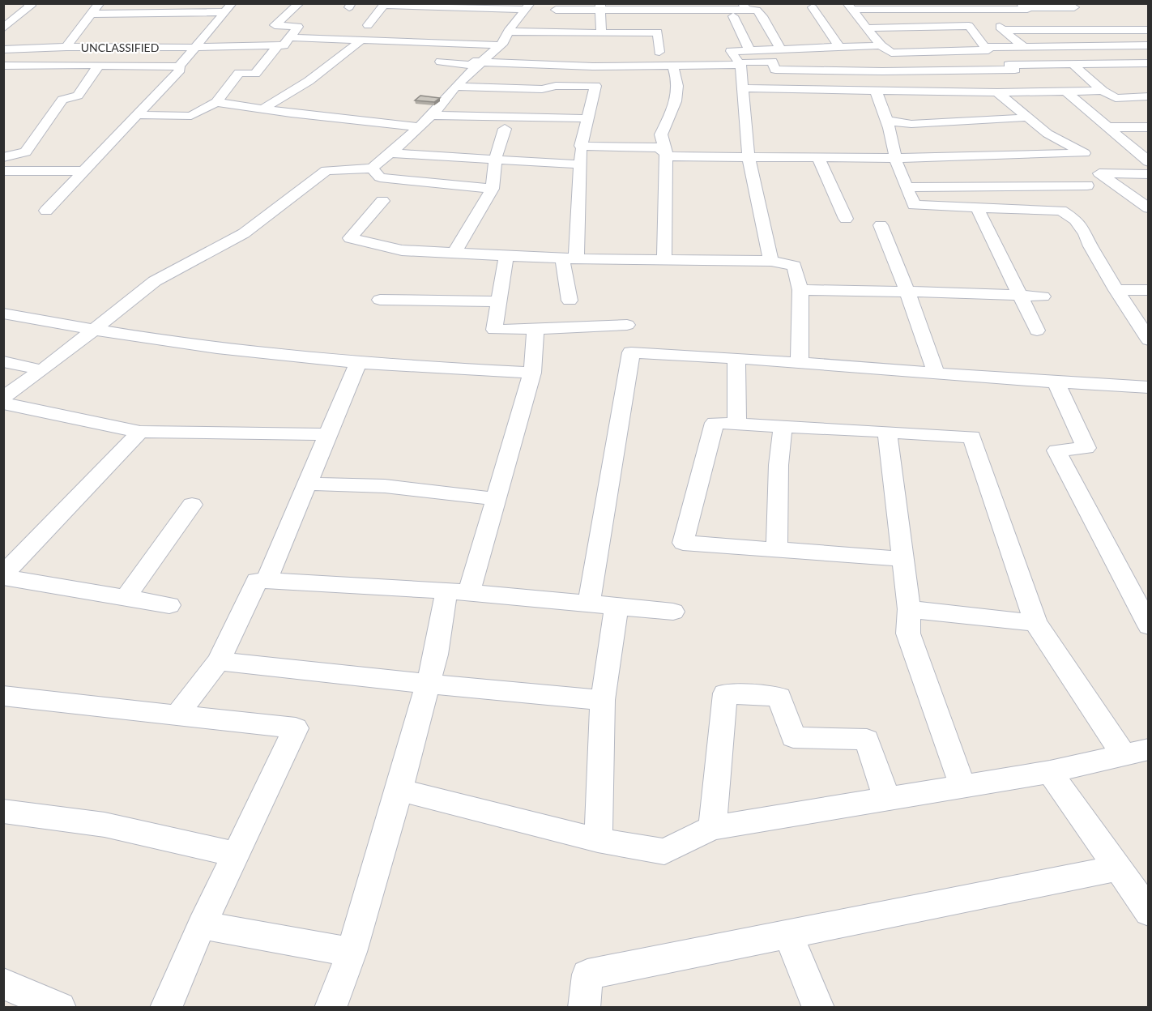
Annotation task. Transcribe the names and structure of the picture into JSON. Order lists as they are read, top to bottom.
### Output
{
  "streets": {
    "street": ["UNCLASSIFIED"]
  }
}
